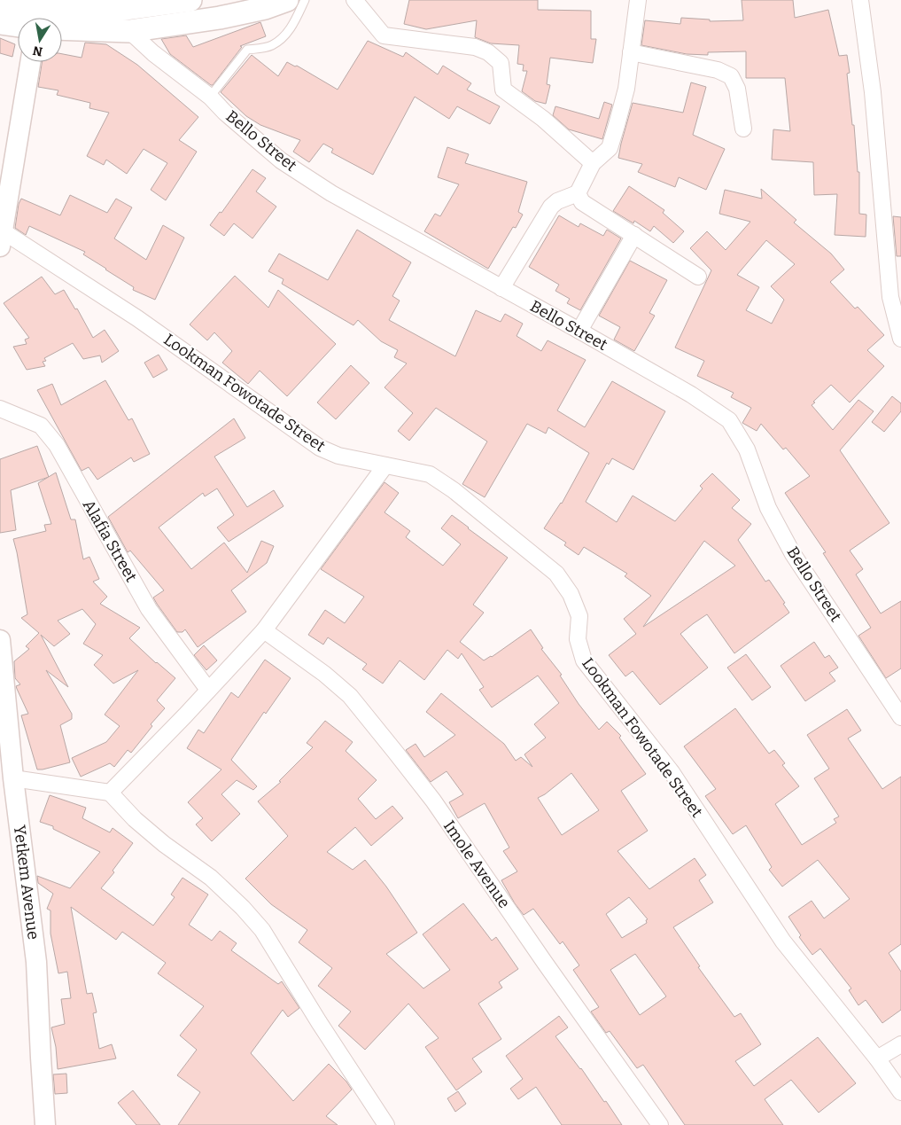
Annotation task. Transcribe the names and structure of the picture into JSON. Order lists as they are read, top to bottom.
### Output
{
  "streets": {
    "street": [
      "Bello Street",
      "Lookman Fowotade Street",
      "Alafia Street",
      "Imole Avenue",
      "Yetkem Avenue"
    ]
  },
  "north": "bottom"
}
